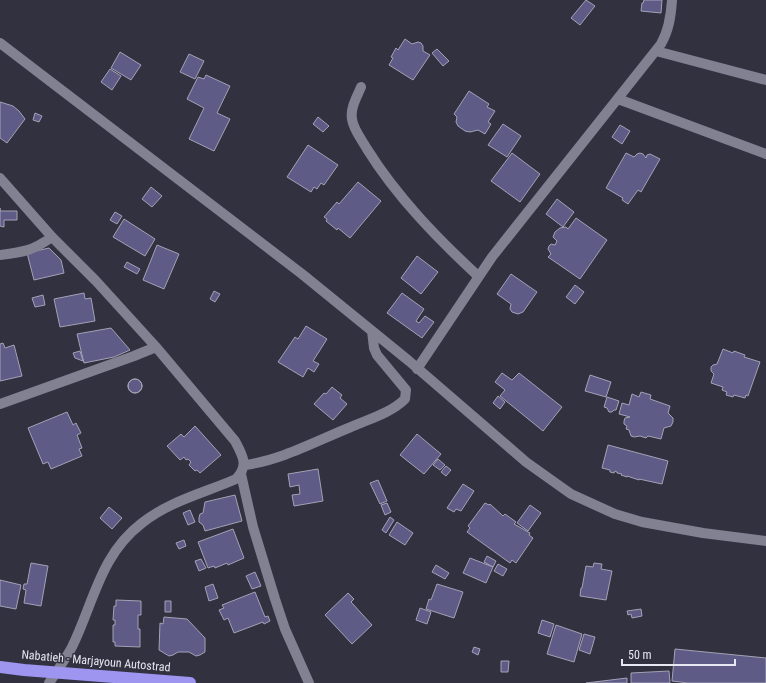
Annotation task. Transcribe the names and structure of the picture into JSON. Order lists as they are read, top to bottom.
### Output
{
  "streets": {
    "highway": ["Nabatieh - Marjayoun Autostrad"]
  },
  "scale_bar": "50 m"
}
